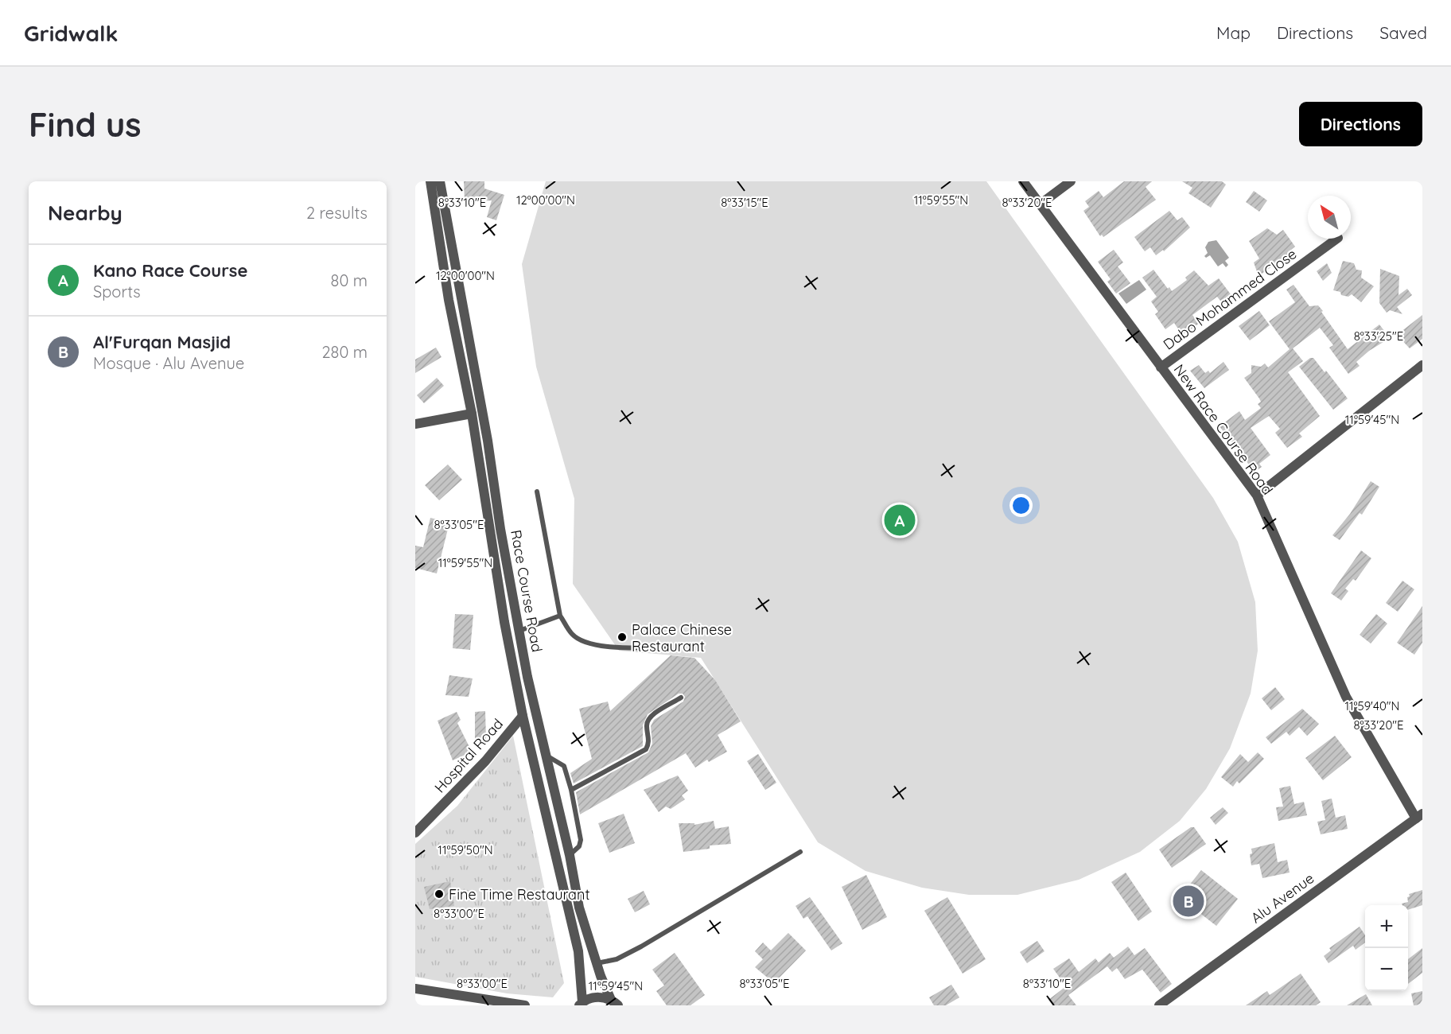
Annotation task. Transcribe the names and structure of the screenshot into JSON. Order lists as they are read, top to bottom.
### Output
{
  "streets": {
    "street": [
      "Dabo Mohammed Close",
      "New Race Course Road",
      "Race Course Road",
      "Hospital Road",
      "Alu Avenue"
    ]
  },
  "crossings": [
    ["Dabo Mohammed Close", "New Race Course Road"],
    ["New Race Course Road", "Alu Avenue"],
    ["Race Course Road", "Hospital Road"]
  ],
  "places": ["Palace Chinese Restaurant", "Fine Time Restaurant"],
  "north": "top left",
  "page": {
    "header": "Gridwalk",
    "nav": ["Map", "Directions", "Saved"],
    "buttons": "Directions",
    "title": "Find us",
    "heading": ["Nearby", "2 results"],
    "list": [
      {
        "mark": "A",
        "name": "Kano Race Course",
        "note": "Sports",
        "value": "80 m"
      },
      {
        "mark": "B",
        "name": "Al'Furqan Masjid",
        "note": "Mosque · Alu Avenue",
        "value": "280 m"
      }
    ],
    "pins": ["A", "B"],
    "map_buttons": ["+", "−"]
  },
  "coordinates": [
    "12°00'00\"N",
    "11°59'55\"N",
    "8°33'10\"E",
    "8°33'15\"E",
    "8°33'20\"E",
    "8°33'25\"E",
    "11°59'45\"N",
    "8°33'05\"E",
    "11°59'40\"N",
    "11°59'50\"N",
    "8°33'00\"E"
  ]
}
